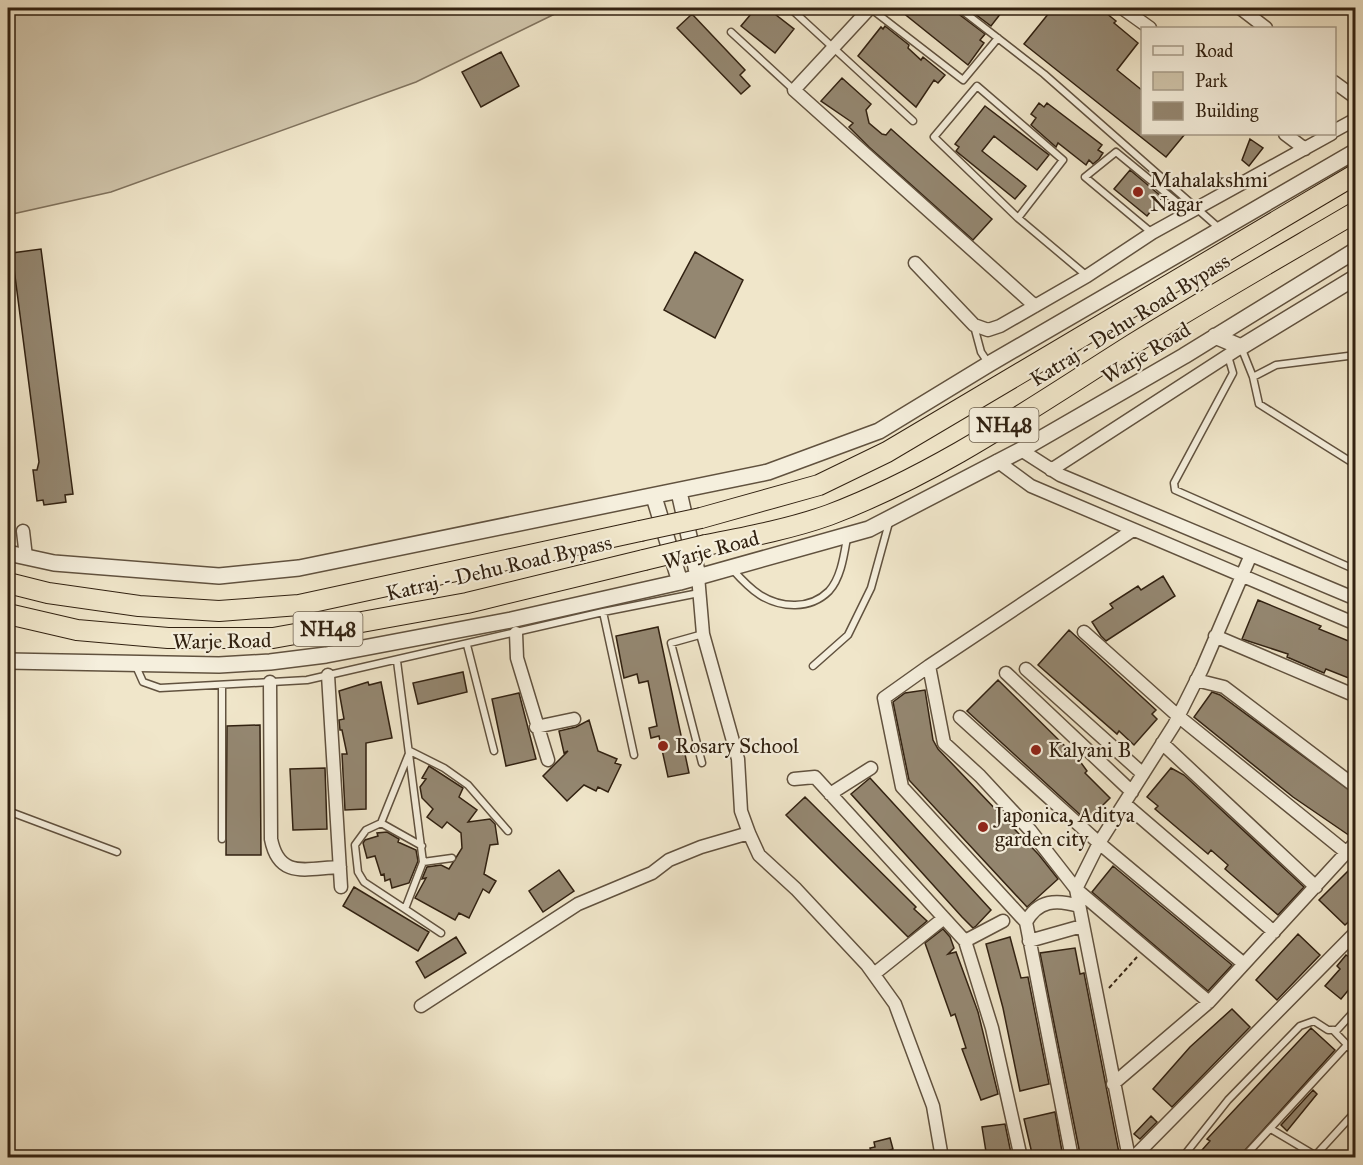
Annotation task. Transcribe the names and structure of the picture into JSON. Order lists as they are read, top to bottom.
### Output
{
  "streets": {
    "highway": ["Katraj - Dehu Road Bypass", "NH48"],
    "street": ["Warje Road"]
  },
  "places": [
    "Mahalakshmi Nagar",
    "Rosary School",
    "Kalyani B",
    "Japonica, Aditya garden city"
  ],
  "legend": ["Road", "Park", "Building"]
}
